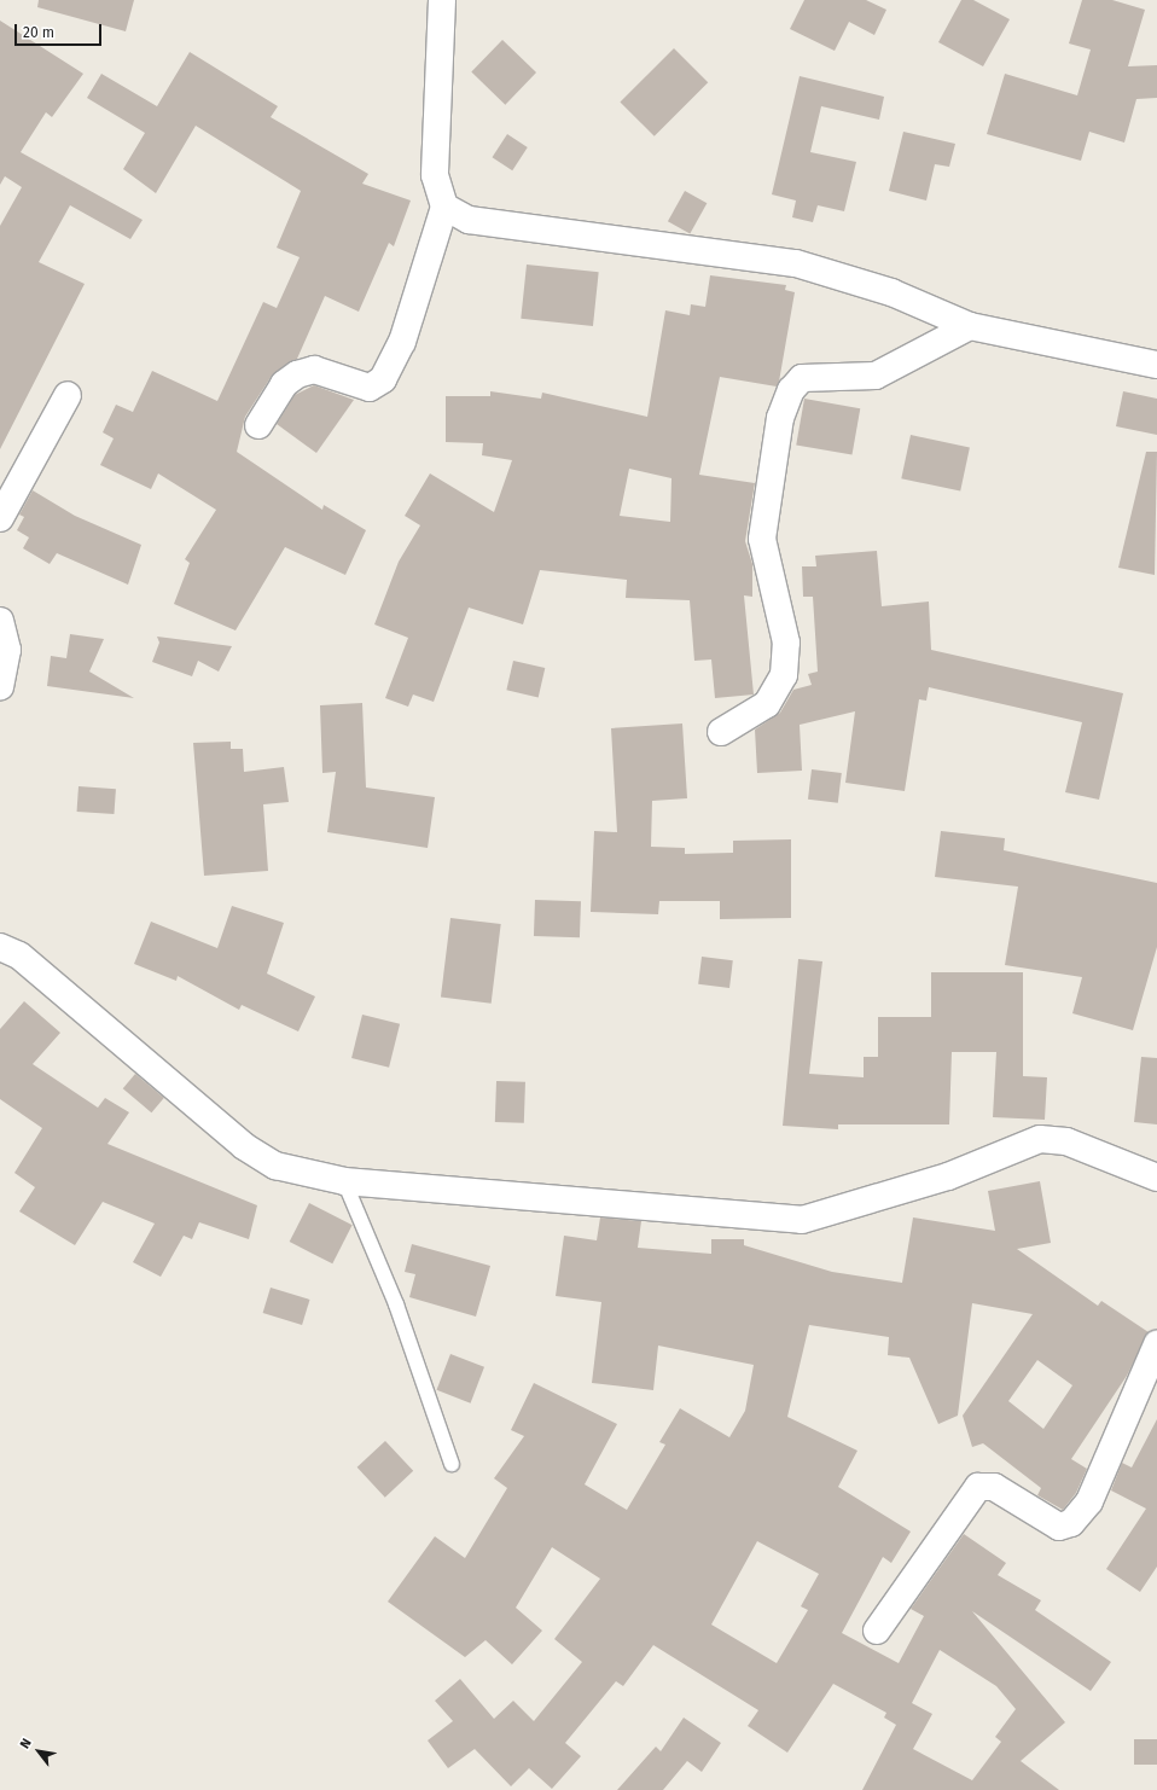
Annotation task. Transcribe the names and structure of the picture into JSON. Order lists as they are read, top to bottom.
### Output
{
  "scale_bar": "20 m",
  "north": "top left"
}
